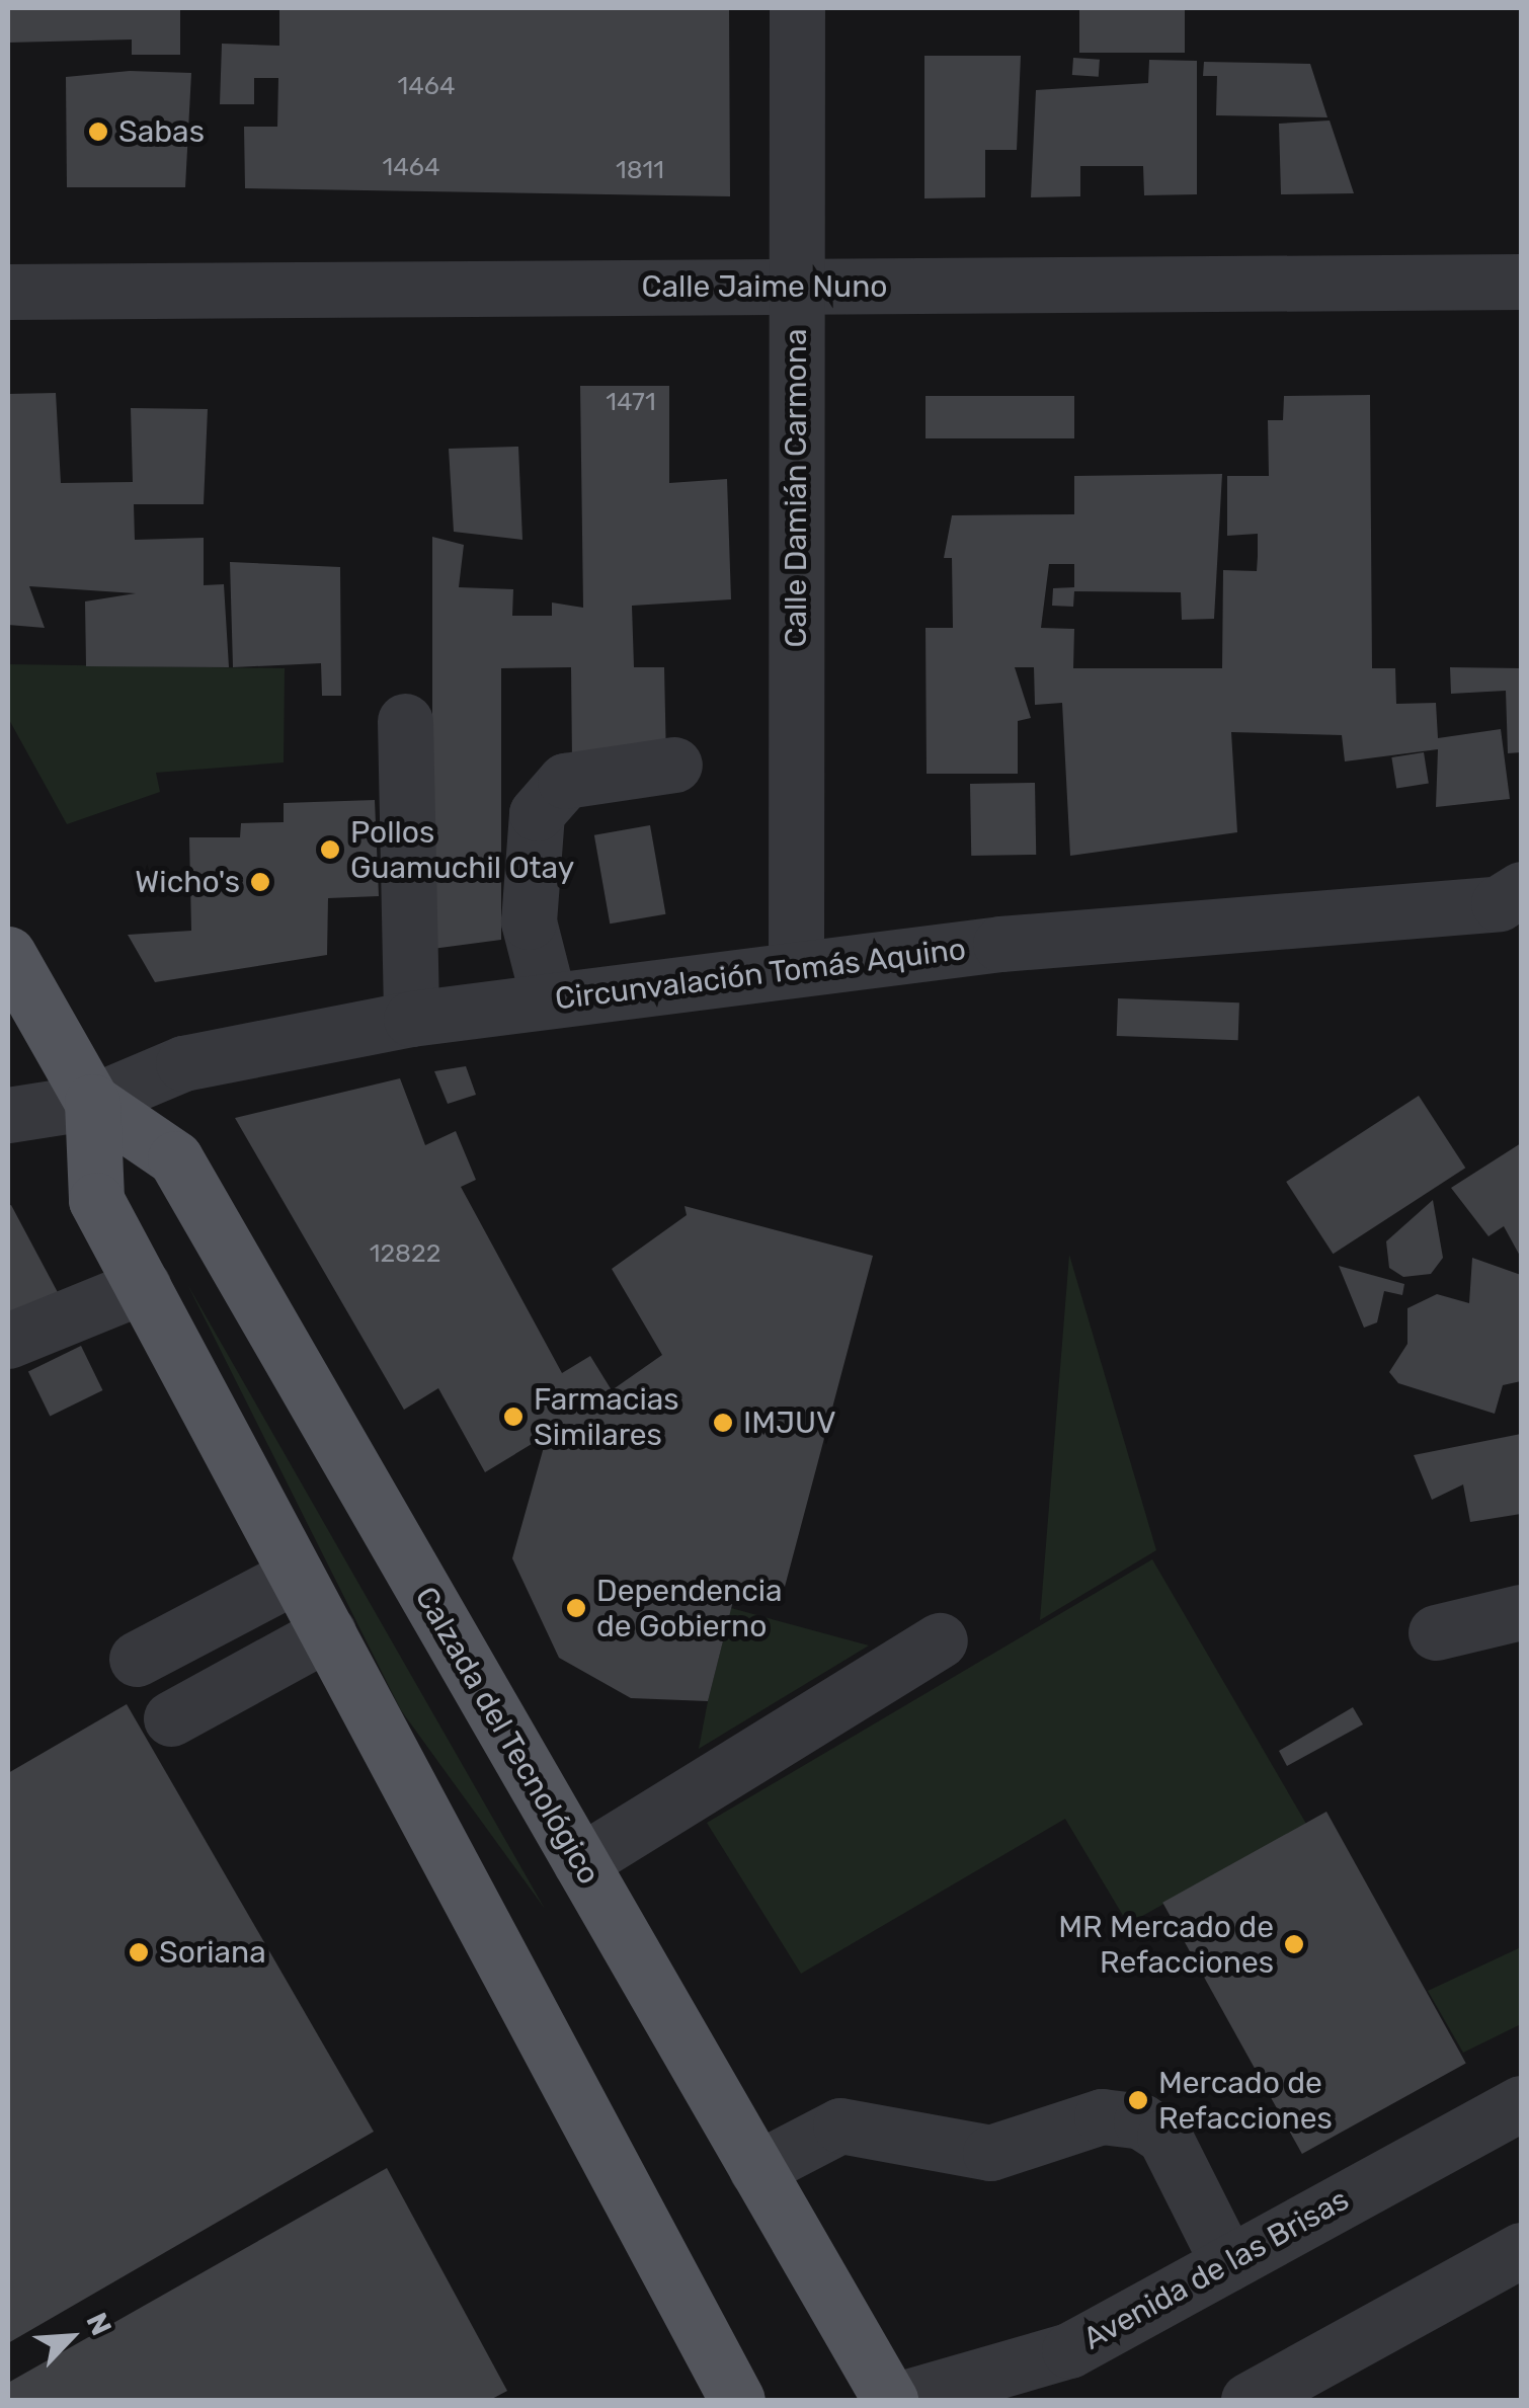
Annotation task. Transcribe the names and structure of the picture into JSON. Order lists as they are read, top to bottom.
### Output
{
  "streets": {
    "main road": ["Calzada del Tecnológico"],
    "street": [
      "Calle Jaime Nuno",
      "Calle Damián Carmona",
      "Circunvalación Tomás Aquino",
      "Avenida de las Brisas"
    ]
  },
  "crossings": [
    ["Calle Jaime Nuno", "Calle Damián Carmona"],
    ["Calle Damián Carmona", "Circunvalación Tomás Aquino"],
    ["Circunvalación Tomás Aquino", "Calzada del Tecnológico"],
    ["Calzada del Tecnológico", "Avenida de las Brisas"]
  ],
  "places": [
    "Sabas",
    "Pollos Guamuchil Otay",
    "Wicho's",
    "Farmacias Similares",
    "IMJUV",
    "Dependencia de Gobierno",
    "MR Mercado de Refacciones",
    "Soriana",
    "Mercado de Refacciones"
  ],
  "house_numbers": [
    "1464",
    "1464",
    "1811",
    "1471",
    "12822"
  ],
  "north": "top right"
}
